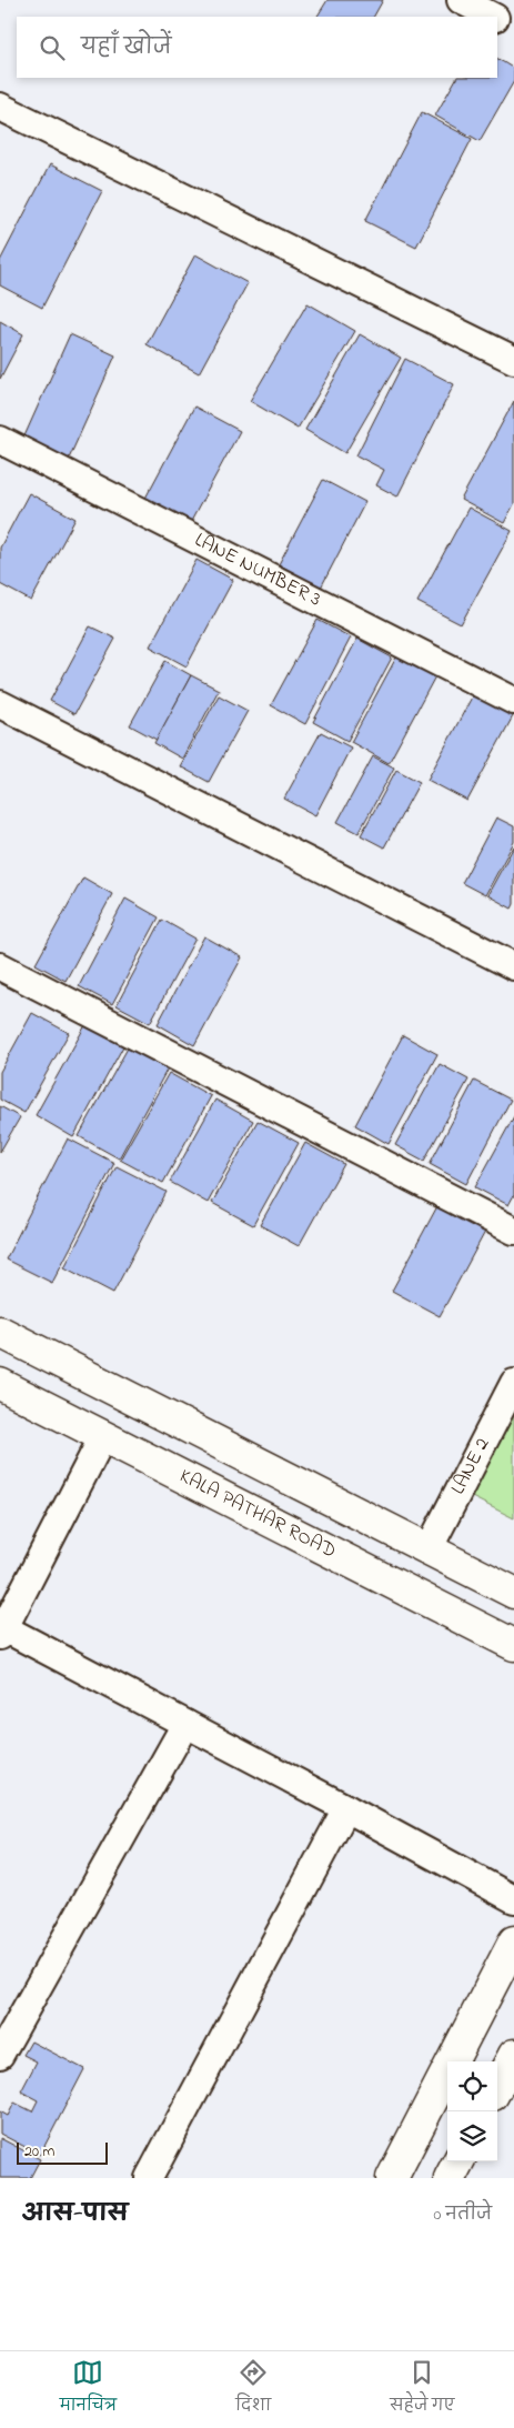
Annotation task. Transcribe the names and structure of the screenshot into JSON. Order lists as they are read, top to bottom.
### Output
{
  "streets": {
    "street": ["LANE NUMBER 3", "LANE 2", "KALA PATHAR ROAD"]
  },
  "scale_bar": "20 m",
  "page": {
    "search": "यहाँ खोजें",
    "scale": "20 m",
    "heading": ["आस-पास", "0 नतीजे"],
    "nav": ["मानचित्र", "दिशा", "सहेजे गए"]
  }
}
